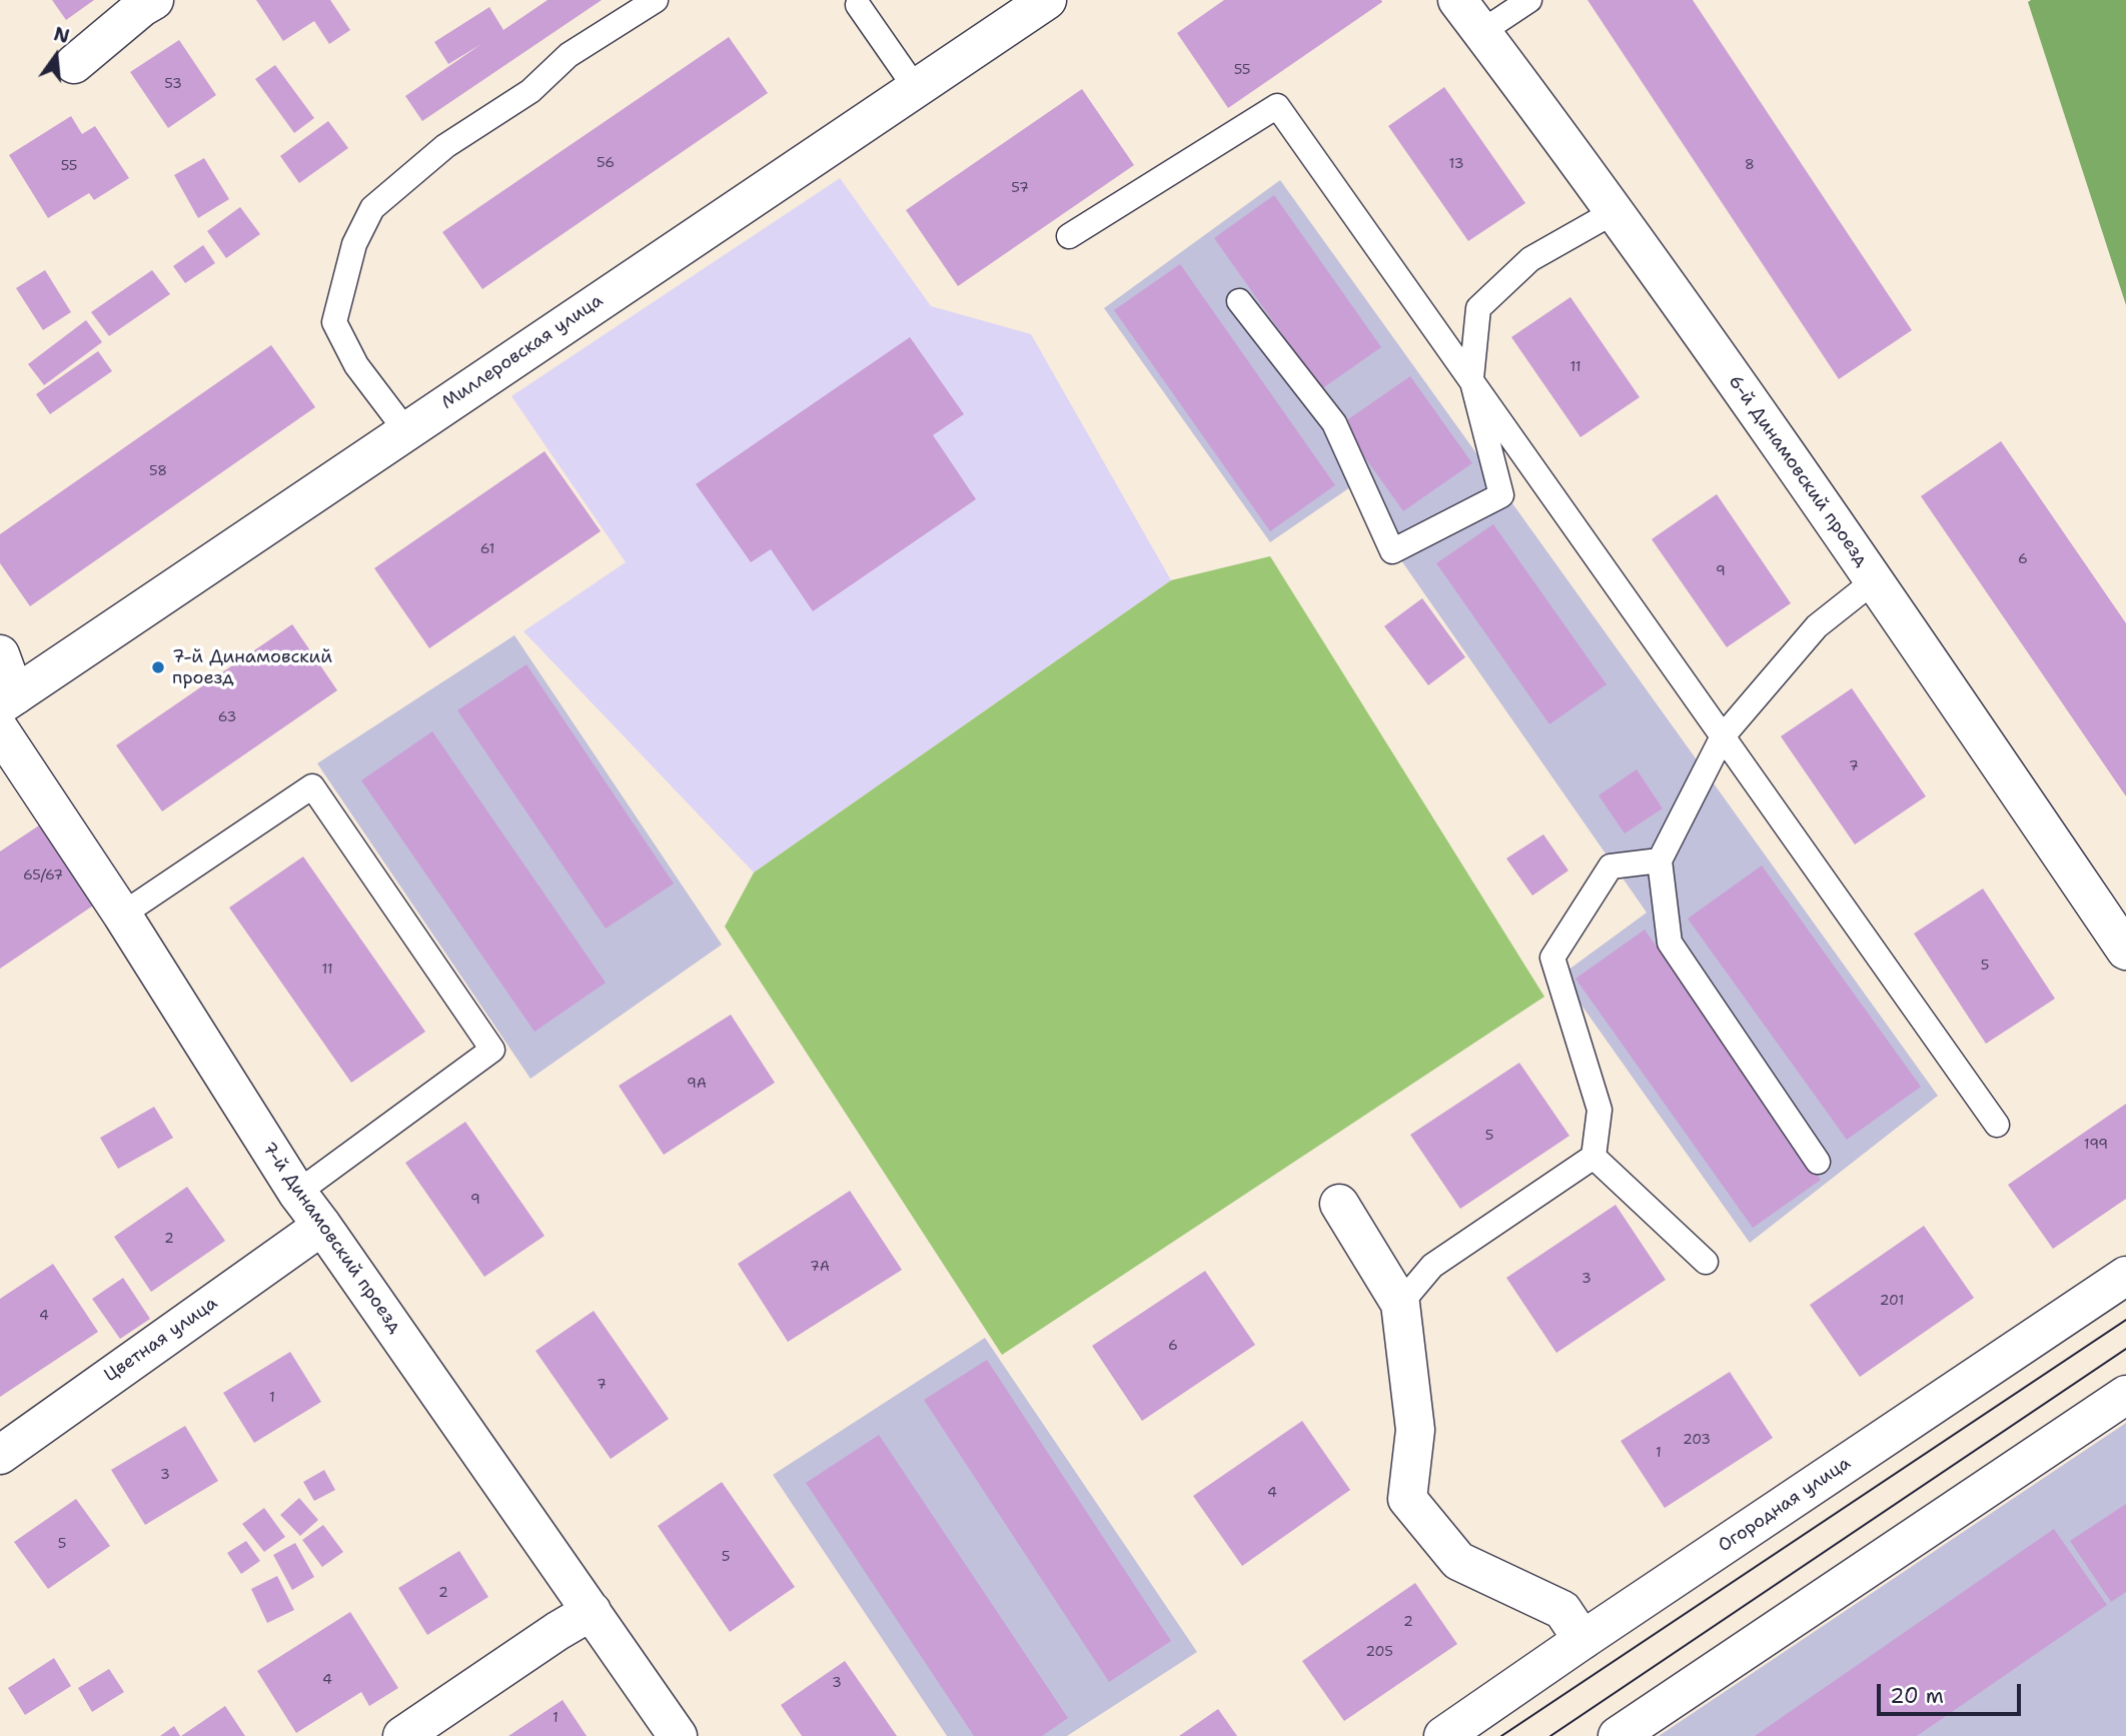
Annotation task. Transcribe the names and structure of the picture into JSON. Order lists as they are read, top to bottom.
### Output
{
  "streets": {
    "street": [
      "Миллеровская улица",
      "6-й Динамовский проезд",
      "7-й Динамовский проезд",
      "Цветная улица",
      "Огородная улица"
    ]
  },
  "crossings": [
    ["7-й Динамовский проезд", "Цветная улица"]
  ],
  "places": ["7-й Динамовский проезд"],
  "house_numbers": [
    "55",
    "53",
    "56",
    "13",
    "8",
    "55",
    "57",
    "11",
    "58",
    "61",
    "6",
    "9",
    "63",
    "7",
    "65/67",
    "5",
    "11",
    "9А",
    "5",
    "199",
    "9",
    "2",
    "7А",
    "3",
    "201",
    "4",
    "6",
    "7",
    "1",
    "203",
    "1",
    "3",
    "4",
    "5",
    "5",
    "2",
    "2",
    "205",
    "4",
    "3",
    "1"
  ],
  "scale_bar": "20 m",
  "north": "top"
}
